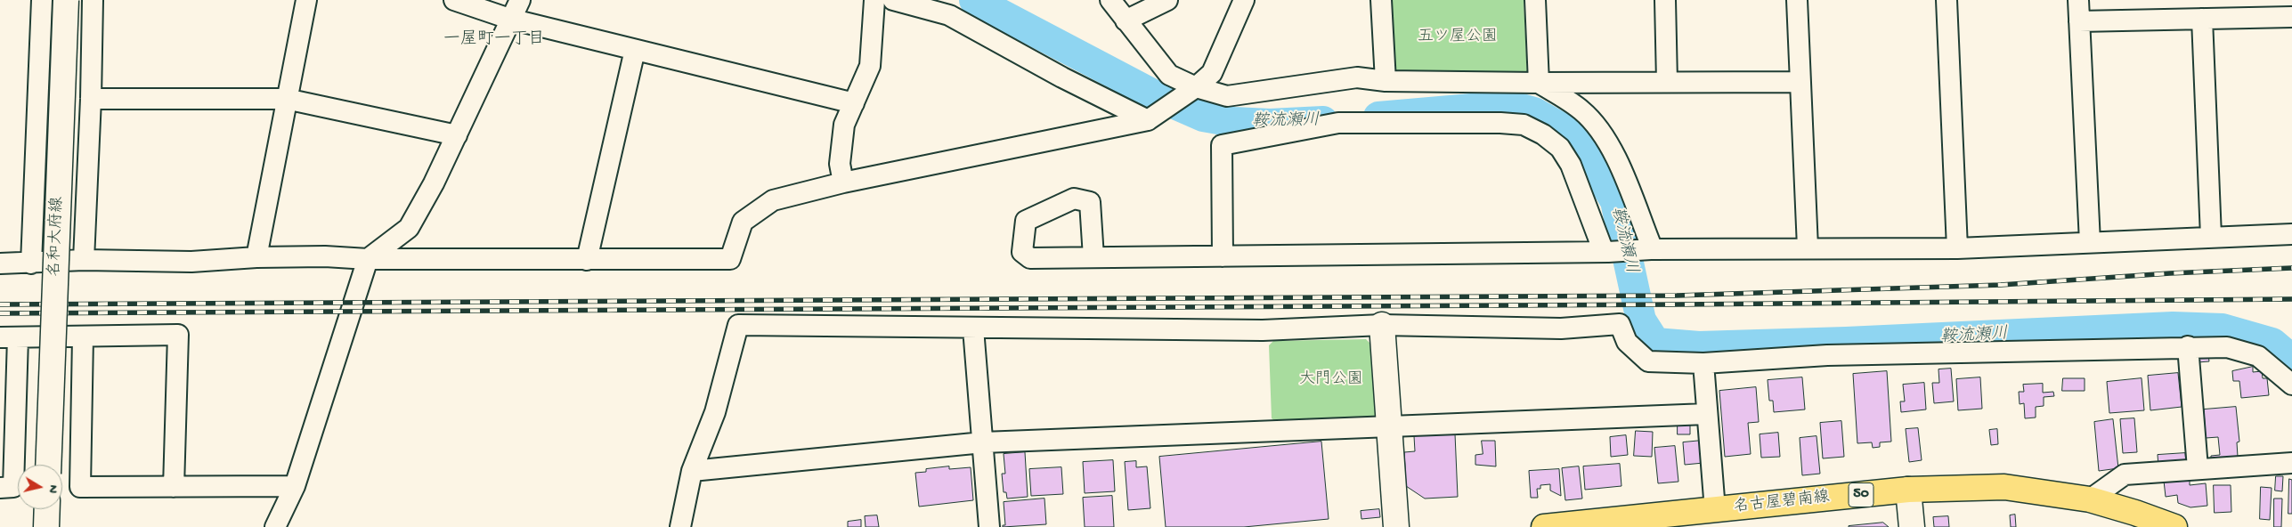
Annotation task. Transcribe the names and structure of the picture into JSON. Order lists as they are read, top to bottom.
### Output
{
  "streets": {
    "main road": ["名和大府線", "50", "名古屋碧南線"]
  },
  "districts": ["一屋町一丁目"],
  "water": ["鞍流瀬川"],
  "parks": ["五ツ屋公園", "大門公園"],
  "north": "right"
}
